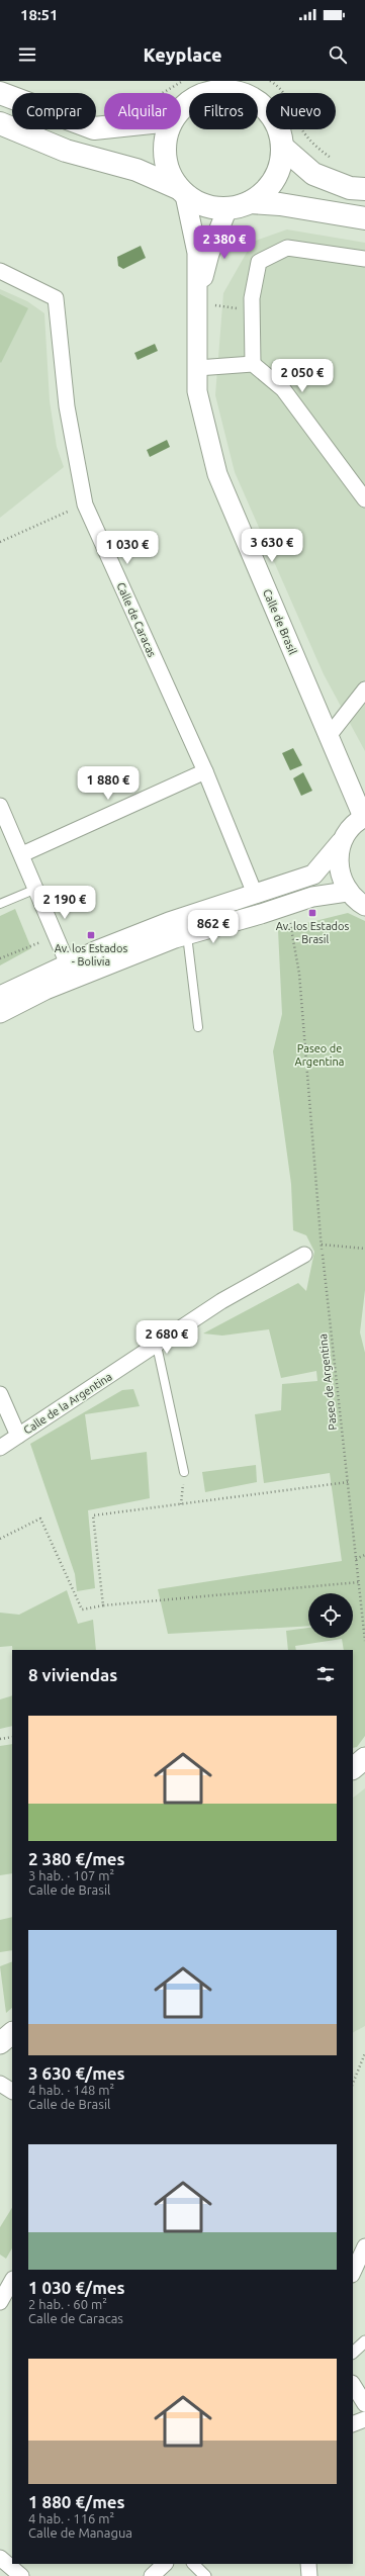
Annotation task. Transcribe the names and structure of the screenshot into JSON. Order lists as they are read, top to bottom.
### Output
{
  "streets": {
    "street": ["Calle de Caracas", "Calle de Brasil", "Calle de la Argentina"],
    "path": ["Paseo de Argentina"]
  },
  "parks": ["Paseo de Argentina"],
  "places": {
    "transit": ["Av. los Estados - Brasil", "Av. los Estados - Bolivia"]
  },
  "page": {
    "status": "18:51",
    "header": "Keyplace",
    "chip": [
      "Comprar",
      "Alquilar",
      "Filtros",
      "Nuevo"
    ],
    "price": [
      "2 380 €",
      "2 050 €",
      "3 630 €",
      "1 030 €",
      "1 880 €",
      "2 190 €",
      "862 €",
      "2 680 €"
    ],
    "heading": "8 viviendas",
    "list": [
      {
        "name": "2 380 €/mes",
        "note": "3 hab. · 107 m² · Calle de Brasil"
      },
      {
        "name": "3 630 €/mes",
        "note": "4 hab. · 148 m² · Calle de Brasil"
      },
      {
        "name": "1 030 €/mes",
        "note": "2 hab. · 60 m² · Calle de Caracas"
      },
      {
        "name": "1 880 €/mes",
        "note": "4 hab. · 116 m² · Calle de Managua"
      }
    ]
  }
}
